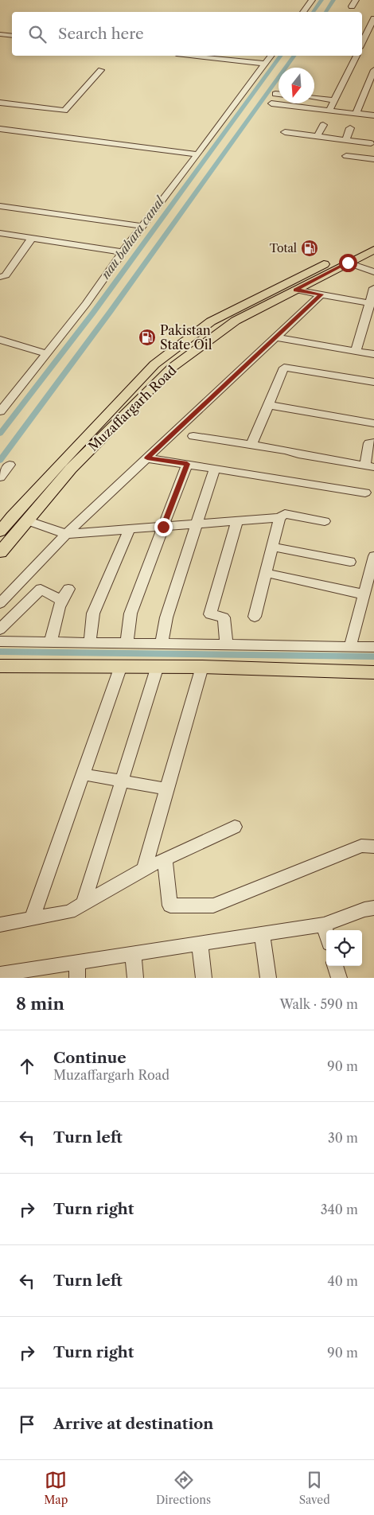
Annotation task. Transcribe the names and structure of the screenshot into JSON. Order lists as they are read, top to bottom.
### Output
{
  "streets": {
    "main road": ["Muzaffargarh Road"]
  },
  "water": ["nau bahara canal"],
  "places": {
    "fuel station": ["Total", "Pakistan State Oil"]
  },
  "north": "bottom",
  "page": {
    "search": "Search here",
    "heading": ["8 min", "Walk · 590 m"],
    "list": [
      ["Continue", "Muzaffargarh Road", "90 m"],
      ["Turn left", "30 m"],
      ["Turn right", "340 m"],
      ["Turn left", "40 m"],
      ["Turn right", "90 m"],
      "Arrive at destination"
    ],
    "nav": ["Map", "Directions", "Saved"]
  }
}
